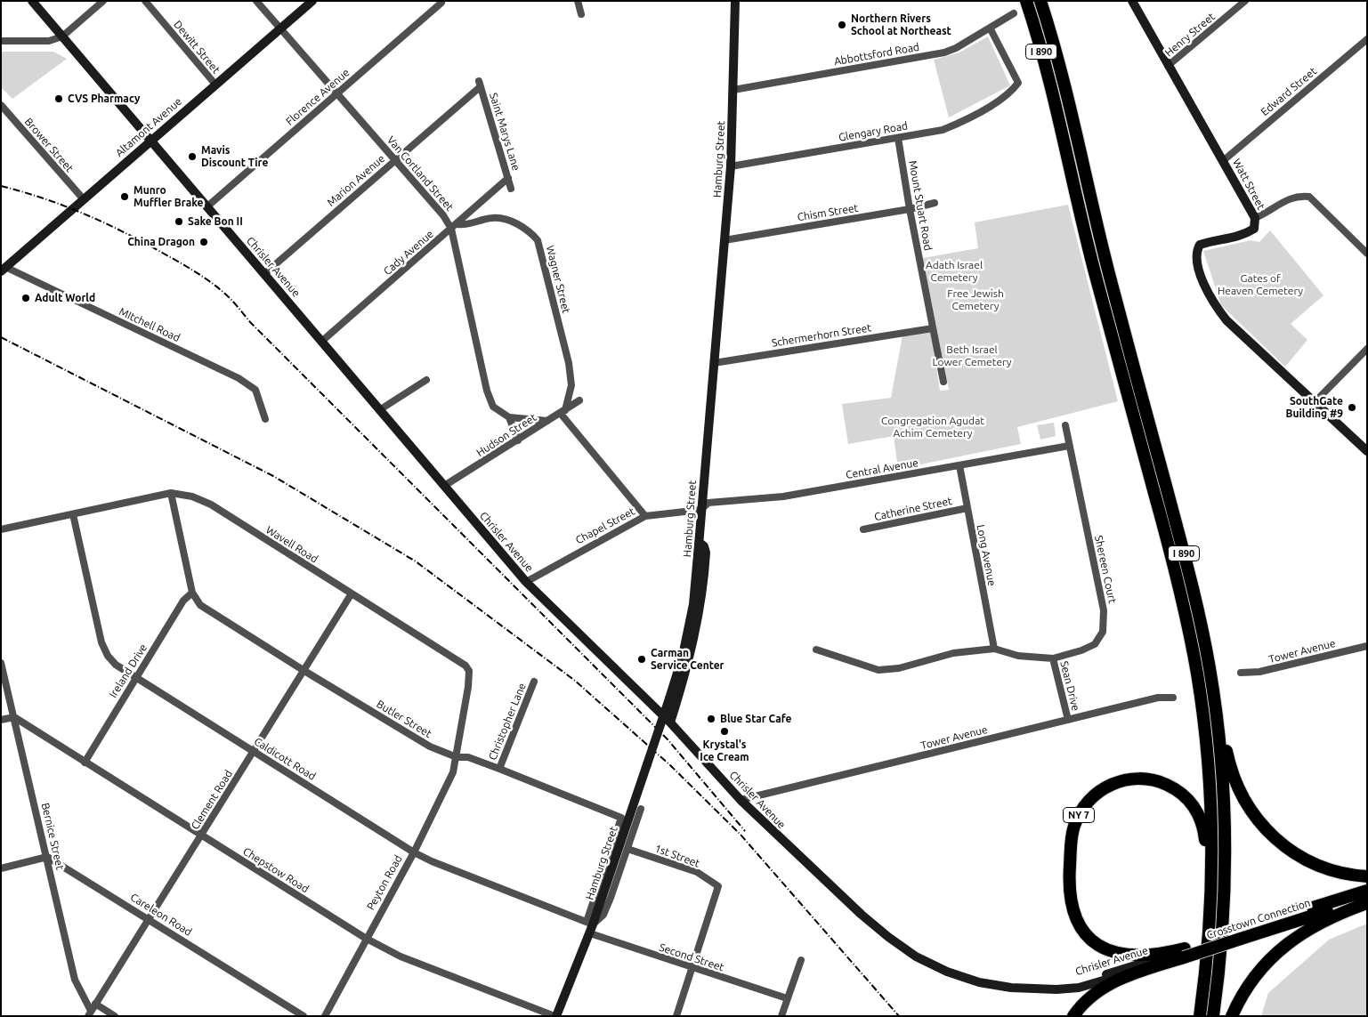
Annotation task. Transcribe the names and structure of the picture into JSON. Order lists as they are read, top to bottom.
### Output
{
  "streets": {
    "highway": ["I 890", "NY 7", "Crosstown Connection"],
    "street": [
      "Henry Street",
      "Dewitt Street",
      "Abbottsford Road",
      "Edward Street",
      "Florence Avenue",
      "Altamont Avenue",
      "Saint Marys Lane",
      "Glengary Road",
      "Brower Street",
      "Hamburg Street",
      "Van Cortland Street",
      "Marion Avenue",
      "Watt Street",
      "Mount Stuart Road",
      "Chism Street",
      "Cady Avenue",
      "Chrisler Avenue",
      "Wagner Street",
      "MItchell Road",
      "Schermerhorn Street",
      "Hudson Street",
      "Central Avenue",
      "Catherine Street",
      "Chapel Street",
      "Wavell Road",
      "Long Avenue",
      "Shereen Court",
      "Tower Avenue",
      "Ireland Drive",
      "Sean Drive",
      "Butler Street",
      "Christopher Lane",
      "Caldicott Road",
      "Clement Road",
      "Bernice Street",
      "1st Street",
      "Chepstow Road",
      "Peyton Road",
      "Careleon Road",
      "Second Street"
    ]
  },
  "crossings": [
    ["Henry Street", "Watt Street"],
    ["Dewitt Street", "Altamont Avenue"],
    ["I 890", "NY 7"],
    ["Abbottsford Road", "Glengary Road"],
    ["Abbottsford Road", "Hamburg Street"],
    ["Edward Street", "Watt Street"],
    ["Florence Avenue", "Van Cortland Street"],
    ["Florence Avenue", "Chrisler Avenue"],
    ["Altamont Avenue", "Brower Street"],
    ["Altamont Avenue", "Van Cortland Street"],
    ["Altamont Avenue", "Chrisler Avenue"],
    ["Altamont Avenue", "MItchell Road"],
    ["Saint Marys Lane", "Marion Avenue"],
    ["Saint Marys Lane", "Cady Avenue"],
    ["Glengary Road", "Hamburg Street"],
    ["Glengary Road", "Mount Stuart Road"],
    ["Hamburg Street", "Chism Street"],
    ["Hamburg Street", "Schermerhorn Street"],
    ["Hamburg Street", "Central Avenue"],
    ["Hamburg Street", "Chapel Street"],
    ["Hamburg Street", "Butler Street"],
    ["Hamburg Street", "Caldicott Road"],
    ["Hamburg Street", "Chepstow Road"],
    ["Hamburg Street", "Second Street"],
    ["Van Cortland Street", "Marion Avenue"],
    ["Van Cortland Street", "Cady Avenue"],
    ["Van Cortland Street", "Hudson Street"],
    ["Marion Avenue", "Chrisler Avenue"],
    ["Mount Stuart Road", "Chism Street"],
    ["Mount Stuart Road", "Schermerhorn Street"],
    ["Cady Avenue", "Chrisler Avenue"],
    ["Cady Avenue", "Wagner Street"],
    ["Chrisler Avenue", "Hudson Street"],
    ["Chrisler Avenue", "Chapel Street"],
    ["Chrisler Avenue", "Tower Avenue"],
    ["Chrisler Avenue", "NY 7"],
    ["Chrisler Avenue", "Crosstown Connection"],
    ["Wagner Street", "Hudson Street"],
    ["Central Avenue", "Chapel Street"],
    ["Central Avenue", "Long Avenue"],
    ["Central Avenue", "Shereen Court"],
    ["Catherine Street", "Long Avenue"],
    ["Wavell Road", "Butler Street"],
    ["Wavell Road", "Caldicott Road"],
    ["Wavell Road", "Clement Road"],
    ["Wavell Road", "Peyton Road"],
    ["Long Avenue", "Shereen Court"],
    ["Shereen Court", "Sean Drive"],
    ["Tower Avenue", "Sean Drive"],
    ["Ireland Drive", "Butler Street"],
    ["Ireland Drive", "Caldicott Road"],
    ["Ireland Drive", "Chepstow Road"],
    ["Butler Street", "Christopher Lane"],
    ["Butler Street", "Caldicott Road"],
    ["Butler Street", "Clement Road"],
    ["Butler Street", "Peyton Road"],
    ["Butler Street", "Second Street"],
    ["Caldicott Road", "Clement Road"],
    ["Caldicott Road", "Peyton Road"],
    ["Caldicott Road", "Second Street"],
    ["Clement Road", "Bernice Street"],
    ["Clement Road", "Chepstow Road"],
    ["Clement Road", "Careleon Road"],
    ["NY 7", "Crosstown Connection"],
    ["Bernice Street", "Chepstow Road"],
    ["Bernice Street", "Careleon Road"],
    ["1st Street", "Second Street"],
    ["Chepstow Road", "Peyton Road"]
  ],
  "parks": [
    "Adath Israel Cemetery",
    "Gates of Heaven Cemetery",
    "Free Jewish Cemetery",
    "Beth Israel Lower Cemetery",
    "Congregation Agudat Achim Cemetery"
  ],
  "places": [
    "Northern Rivers School at Northeast",
    "CVS Pharmacy",
    "Mavis Discount Tire",
    "Munro Muffler Brake",
    "Sake Bon II",
    "China Dragon",
    "Adult World",
    "SouthGate Building #9",
    "Carman Service Center",
    "Blue Star Cafe",
    "Krystal's Ice Cream"
  ]
}
